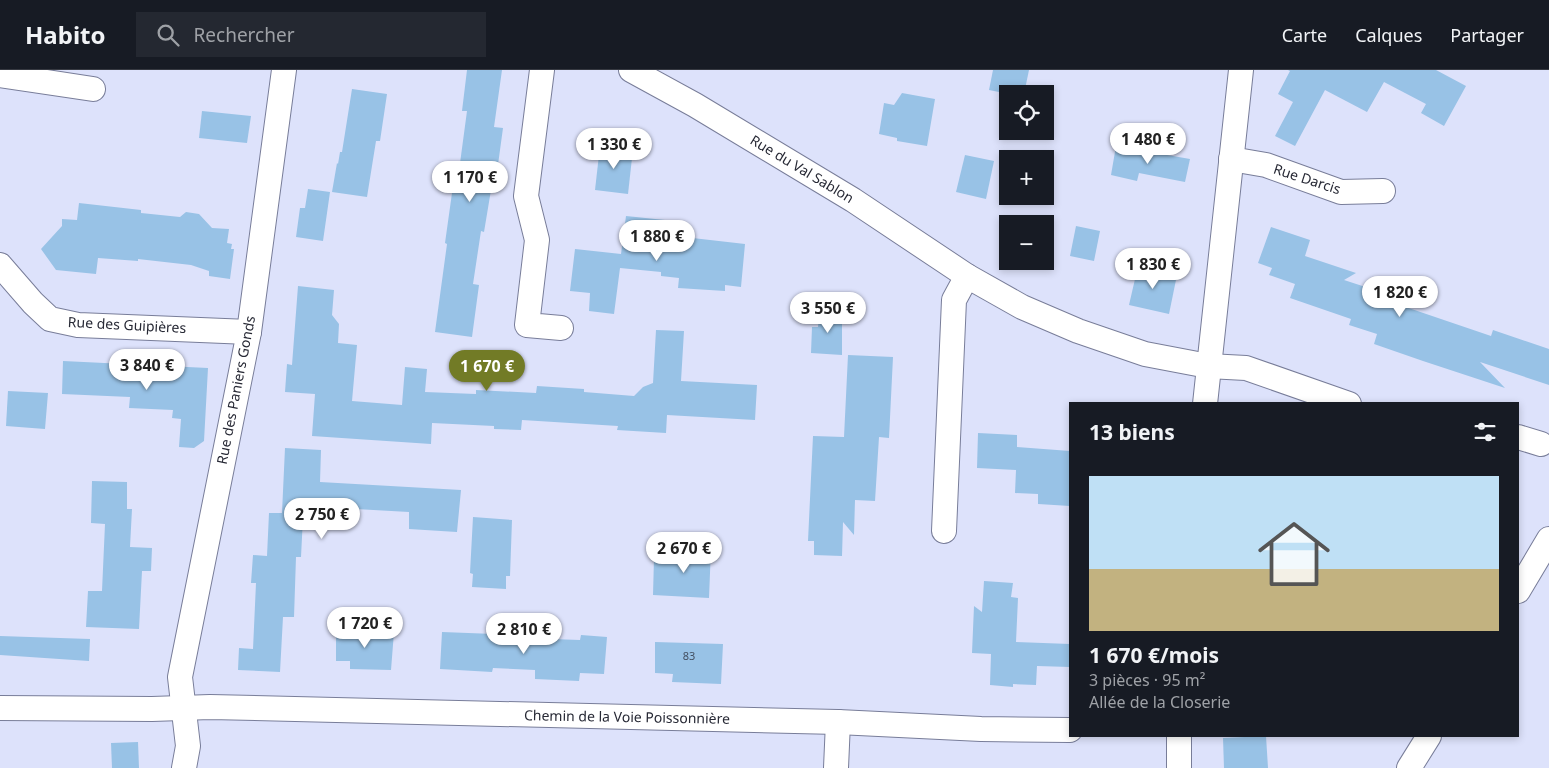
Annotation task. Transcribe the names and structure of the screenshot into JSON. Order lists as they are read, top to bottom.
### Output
{
  "streets": {
    "street": [
      "Rue du Val Sablon",
      "Rue Darcis",
      "Rue des Guipières",
      "Rue des Paniers Gonds",
      "Chemin de la Voie Poissonnière"
    ]
  },
  "crossings": [
    ["Rue des Guipières", "Rue des Paniers Gonds"],
    ["Rue des Paniers Gonds", "Chemin de la Voie Poissonnière"]
  ],
  "house_numbers": ["83"],
  "page": {
    "header": "Habito",
    "search": "Rechercher",
    "nav": ["Carte", "Calques", "Partager"],
    "map_buttons": ["+", "−"],
    "price": [
      "1 480 €",
      "1 330 €",
      "1 170 €",
      "1 880 €",
      "1 830 €",
      "1 820 €",
      "3 550 €",
      "3 840 €",
      "1 670 €",
      "2 750 €",
      "2 670 €",
      "1 720 €",
      "2 810 €"
    ],
    "heading": "13 biens",
    "list": [
      {
        "name": "1 670 €/mois",
        "note": "3 pièces · 95 m² · Allée de la Closerie"
      }
    ]
  }
}
